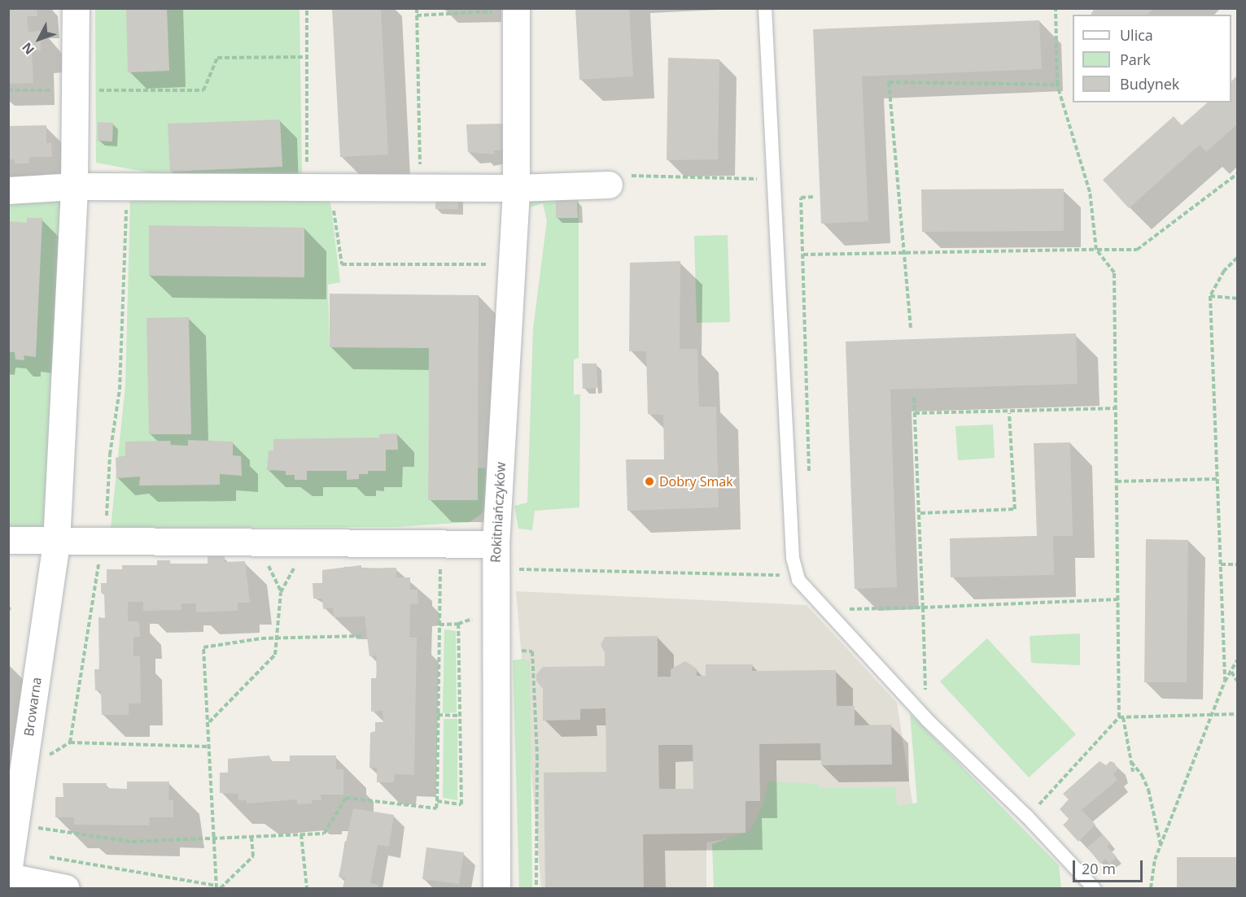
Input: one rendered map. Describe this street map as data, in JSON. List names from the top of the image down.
{
  "streets": {
    "street": ["Rokitniańczyków", "Browarna"]
  },
  "places": ["Dobry Smak"],
  "legend": ["Ulica", "Park", "Budynek"],
  "scale_bar": "20 m",
  "north": "bottom left"
}
